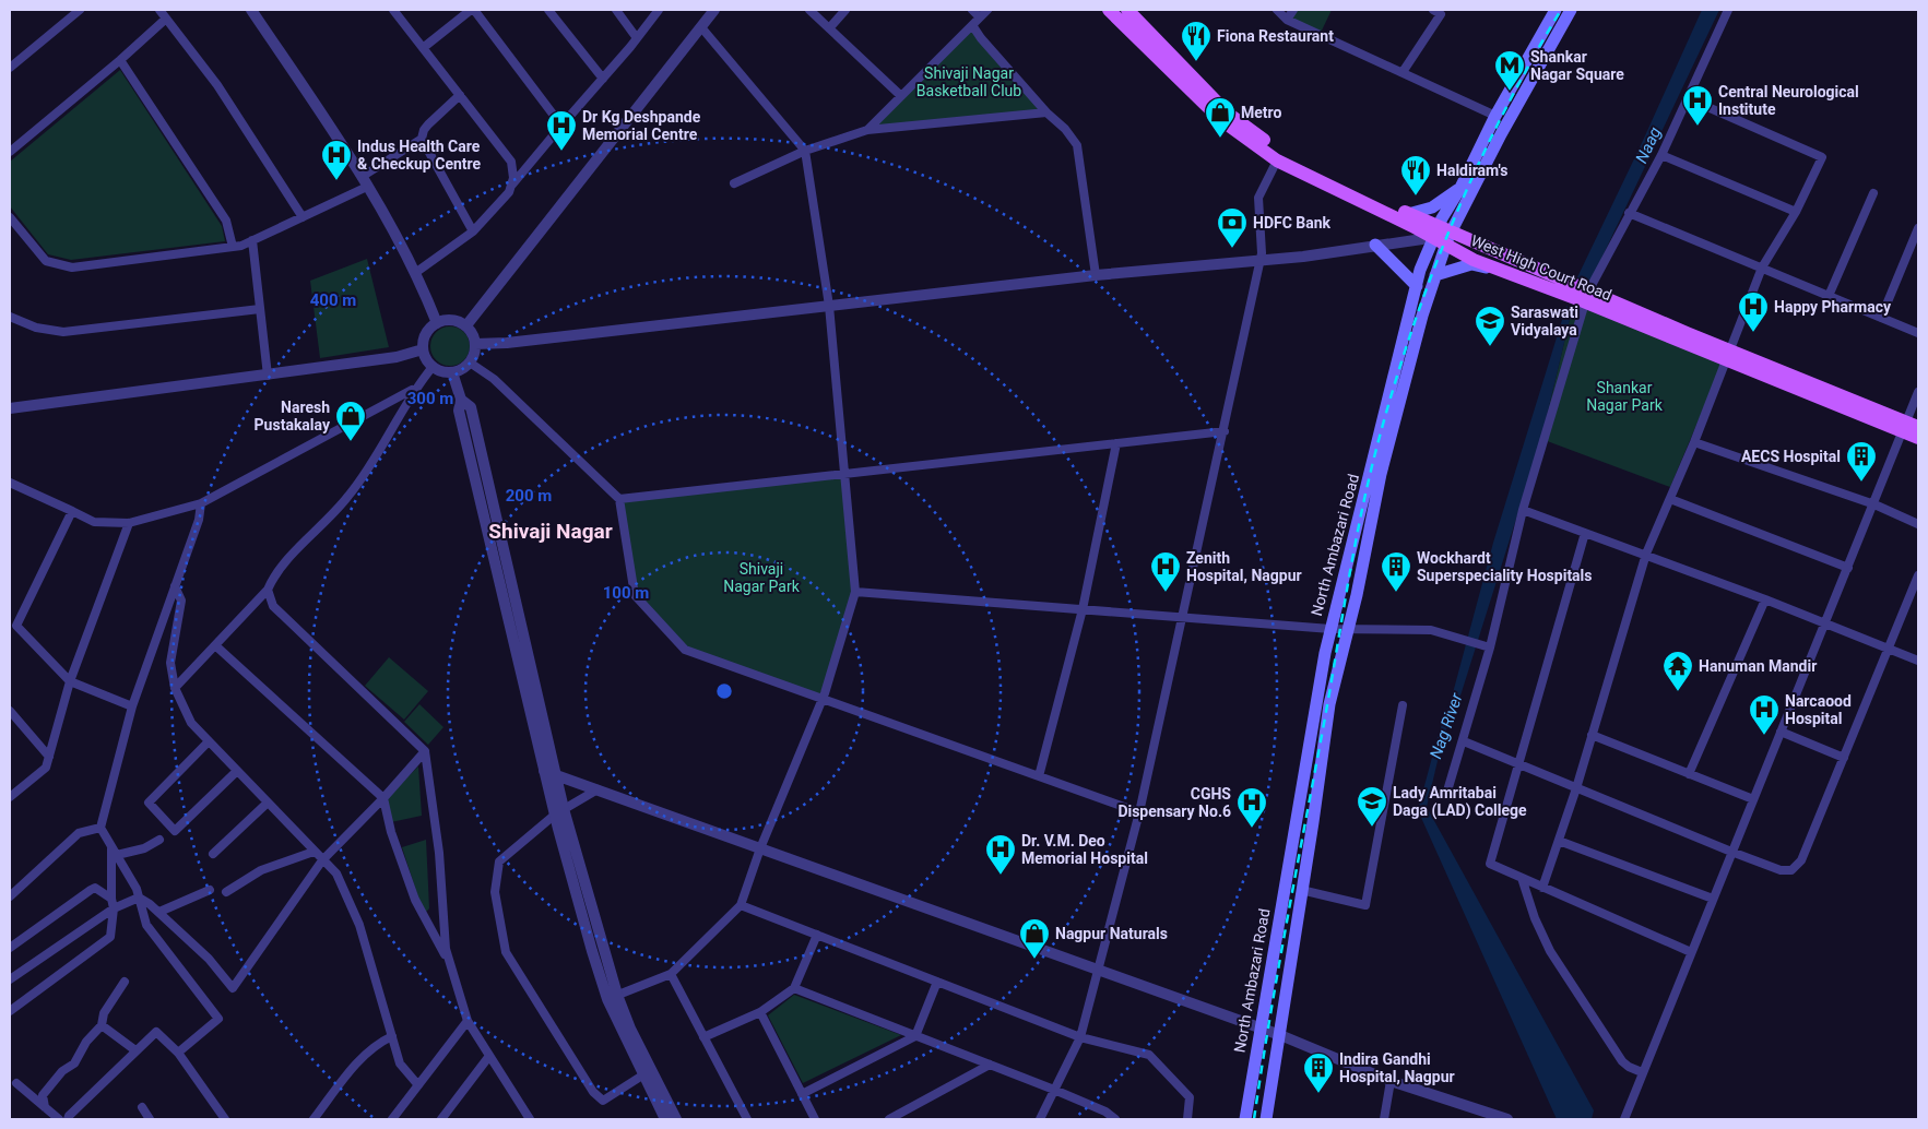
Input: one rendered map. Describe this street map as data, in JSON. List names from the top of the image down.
{
  "streets": {
    "main road": ["West High Court Road", "North Ambazari Road"]
  },
  "crossings": [
    ["West High Court Road", "North Ambazari Road"]
  ],
  "districts": ["Shivaji Nagar"],
  "water": ["Naag", "Nag River"],
  "parks": ["Shivaji Nagar Basketball Club", "Shankar Nagar Park", "Shivaji Nagar Park"],
  "places": {
    "restaurant": ["Fiona Restaurant", "Haldiram's"],
    "metro station": ["Shankar Nagar Square"],
    "hospital": [
      "Central Neurological Institute",
      "Dr Kg Deshpande Memorial Centre",
      "Indus Health Care & Checkup Centre",
      "Happy Pharmacy",
      "Zenith Hospital, Nagpur",
      "Narcaood Hospital",
      "CGHS Dispensary No.6",
      "Dr. V.M. Deo Memorial Hospital"
    ],
    "shop": ["Metro", "Naresh Pustakalay", "Nagpur Naturals"],
    "bank": ["HDFC Bank"],
    "school or university": ["Saraswati Vidyalaya", "Lady Amritabai Daga (LAD) College"],
    "building": ["AECS Hospital", "Wockhardt Superspeciality Hospitals", "Indira Gandhi Hospital, Nagpur"],
    "temple": ["Hanuman Mandir"]
  },
  "rings": [
    "400 m",
    "300 m",
    "200 m",
    "100 m"
  ]
}
